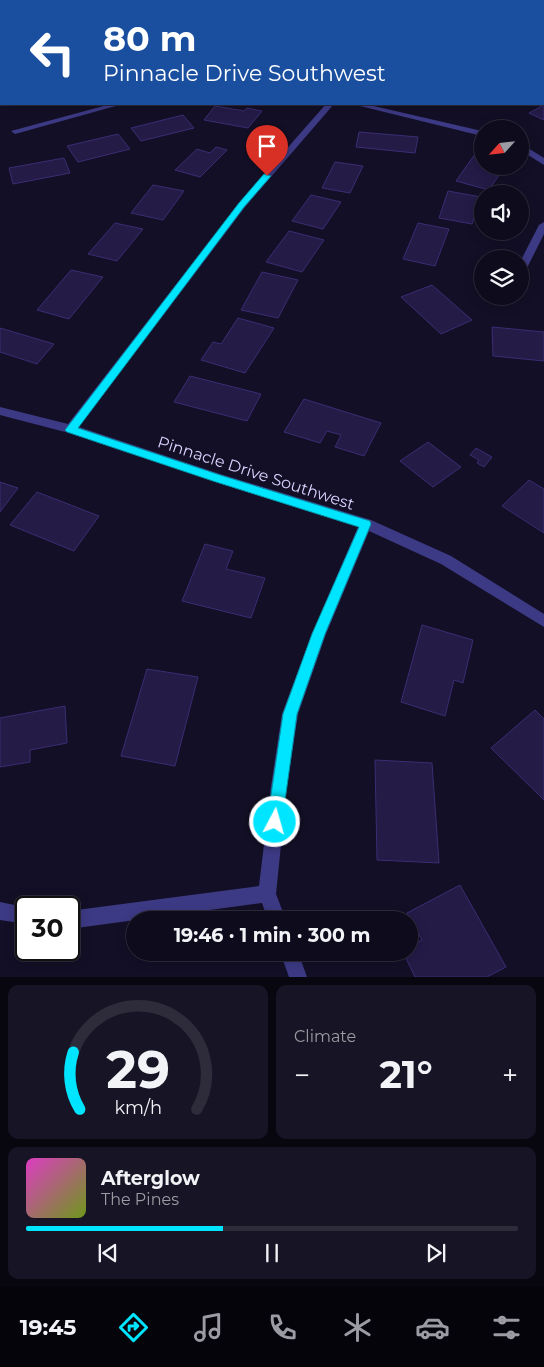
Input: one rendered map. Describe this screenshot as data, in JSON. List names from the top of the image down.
{
  "streets": {
    "street": ["Pinnacle Drive Southwest"]
  },
  "north": "bottom left",
  "page": {
    "turn": ["80 m", "Pinnacle Drive Southwest"],
    "limit": "30",
    "trip": "19:46 · 1 min · 300 m",
    "tile": "Climate",
    "heat": ["−", "21°", "+"],
    "song": ["Afterglow", "The Pines"],
    "tabs": "19:45",
    "gauge": ["29", "km/h"]
  }
}
